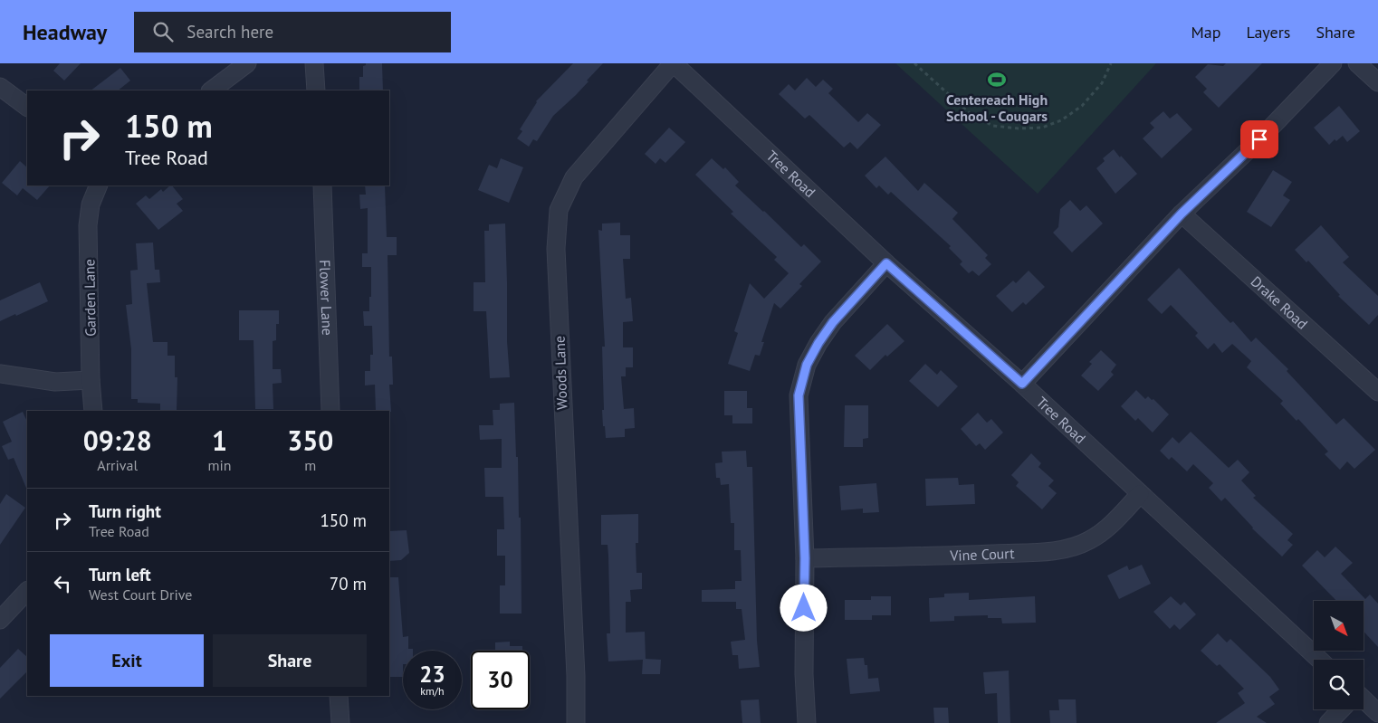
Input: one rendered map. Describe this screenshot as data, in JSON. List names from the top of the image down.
{
  "streets": {
    "street": [
      "Tree Road",
      "Garden Lane",
      "Flower Lane",
      "Drake Road",
      "Woods Lane",
      "Vine Court"
    ]
  },
  "crossings": [
    ["Tree Road", "Woods Lane"],
    ["Tree Road", "Vine Court"]
  ],
  "places": {
    "sports": ["Centereach High School - Cougars"]
  },
  "north": "bottom right",
  "page": {
    "header": "Headway",
    "search": "Search here",
    "nav": ["Map", "Layers", "Share"],
    "turn": ["150 m", "Tree Road"],
    "eta": [
      "09:28",
      "Arrival",
      "1",
      "min",
      "350",
      "m"
    ],
    "list": [
      {
        "name": "Turn right",
        "note": "Tree Road",
        "value": "150 m"
      },
      {
        "name": "Turn left",
        "note": "West Court Drive",
        "value": "70 m"
      }
    ],
    "buttons": ["Exit", "Share"],
    "speed": "23 km/h",
    "limit": "30"
  }
}
